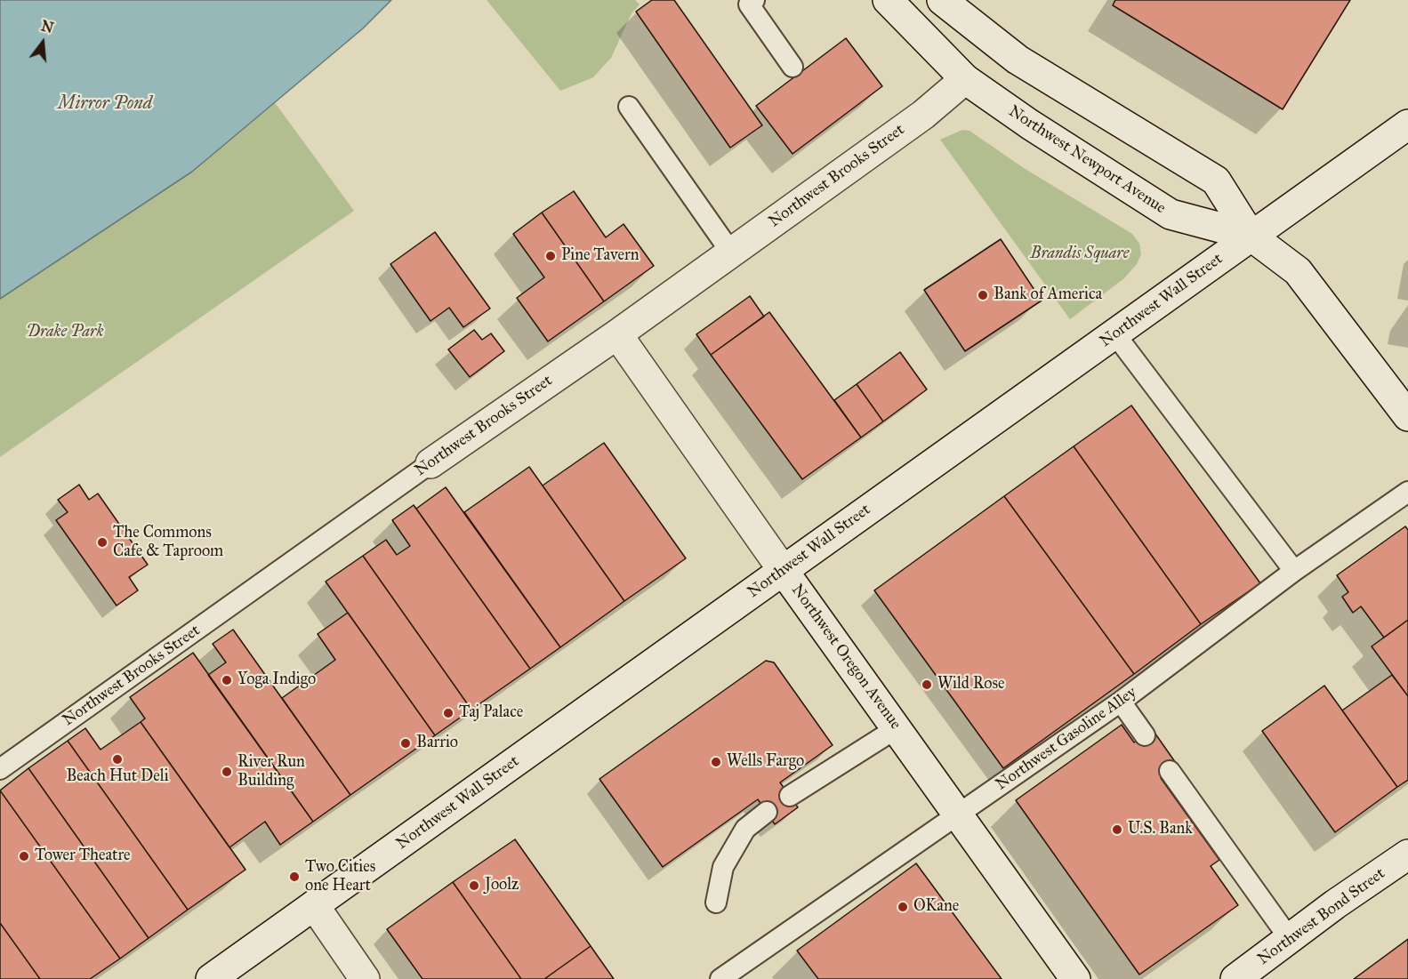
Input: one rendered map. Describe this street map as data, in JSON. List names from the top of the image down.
{
  "streets": {
    "main road": [
      "Northwest Newport Avenue",
      "Northwest Brooks Street",
      "Northwest Wall Street",
      "Northwest Oregon Avenue",
      "Northwest Bond Street"
    ],
    "lane": ["Northwest Gasoline Alley"]
  },
  "crossings": [
    ["Northwest Newport Avenue", "Northwest Brooks Street"],
    ["Northwest Newport Avenue", "Northwest Wall Street"],
    ["Northwest Brooks Street", "Northwest Oregon Avenue"],
    ["Northwest Wall Street", "Northwest Oregon Avenue"],
    ["Northwest Oregon Avenue", "Northwest Gasoline Alley"]
  ],
  "water": ["Mirror Pond"],
  "parks": ["Brandis Square", "Drake Park"],
  "places": [
    "Pine Tavern",
    "Bank of America",
    "The Commons Cafe & Taproom",
    "Yoga Indigo",
    "Wild Rose",
    "Taj Palace",
    "Barrio",
    "Beach Hut Deli",
    "Wells Fargo",
    "River Run Building",
    "U.S. Bank",
    "Tower Theatre",
    "Two Cities one Heart",
    "Joolz",
    "OKane"
  ],
  "north": "top"
}
